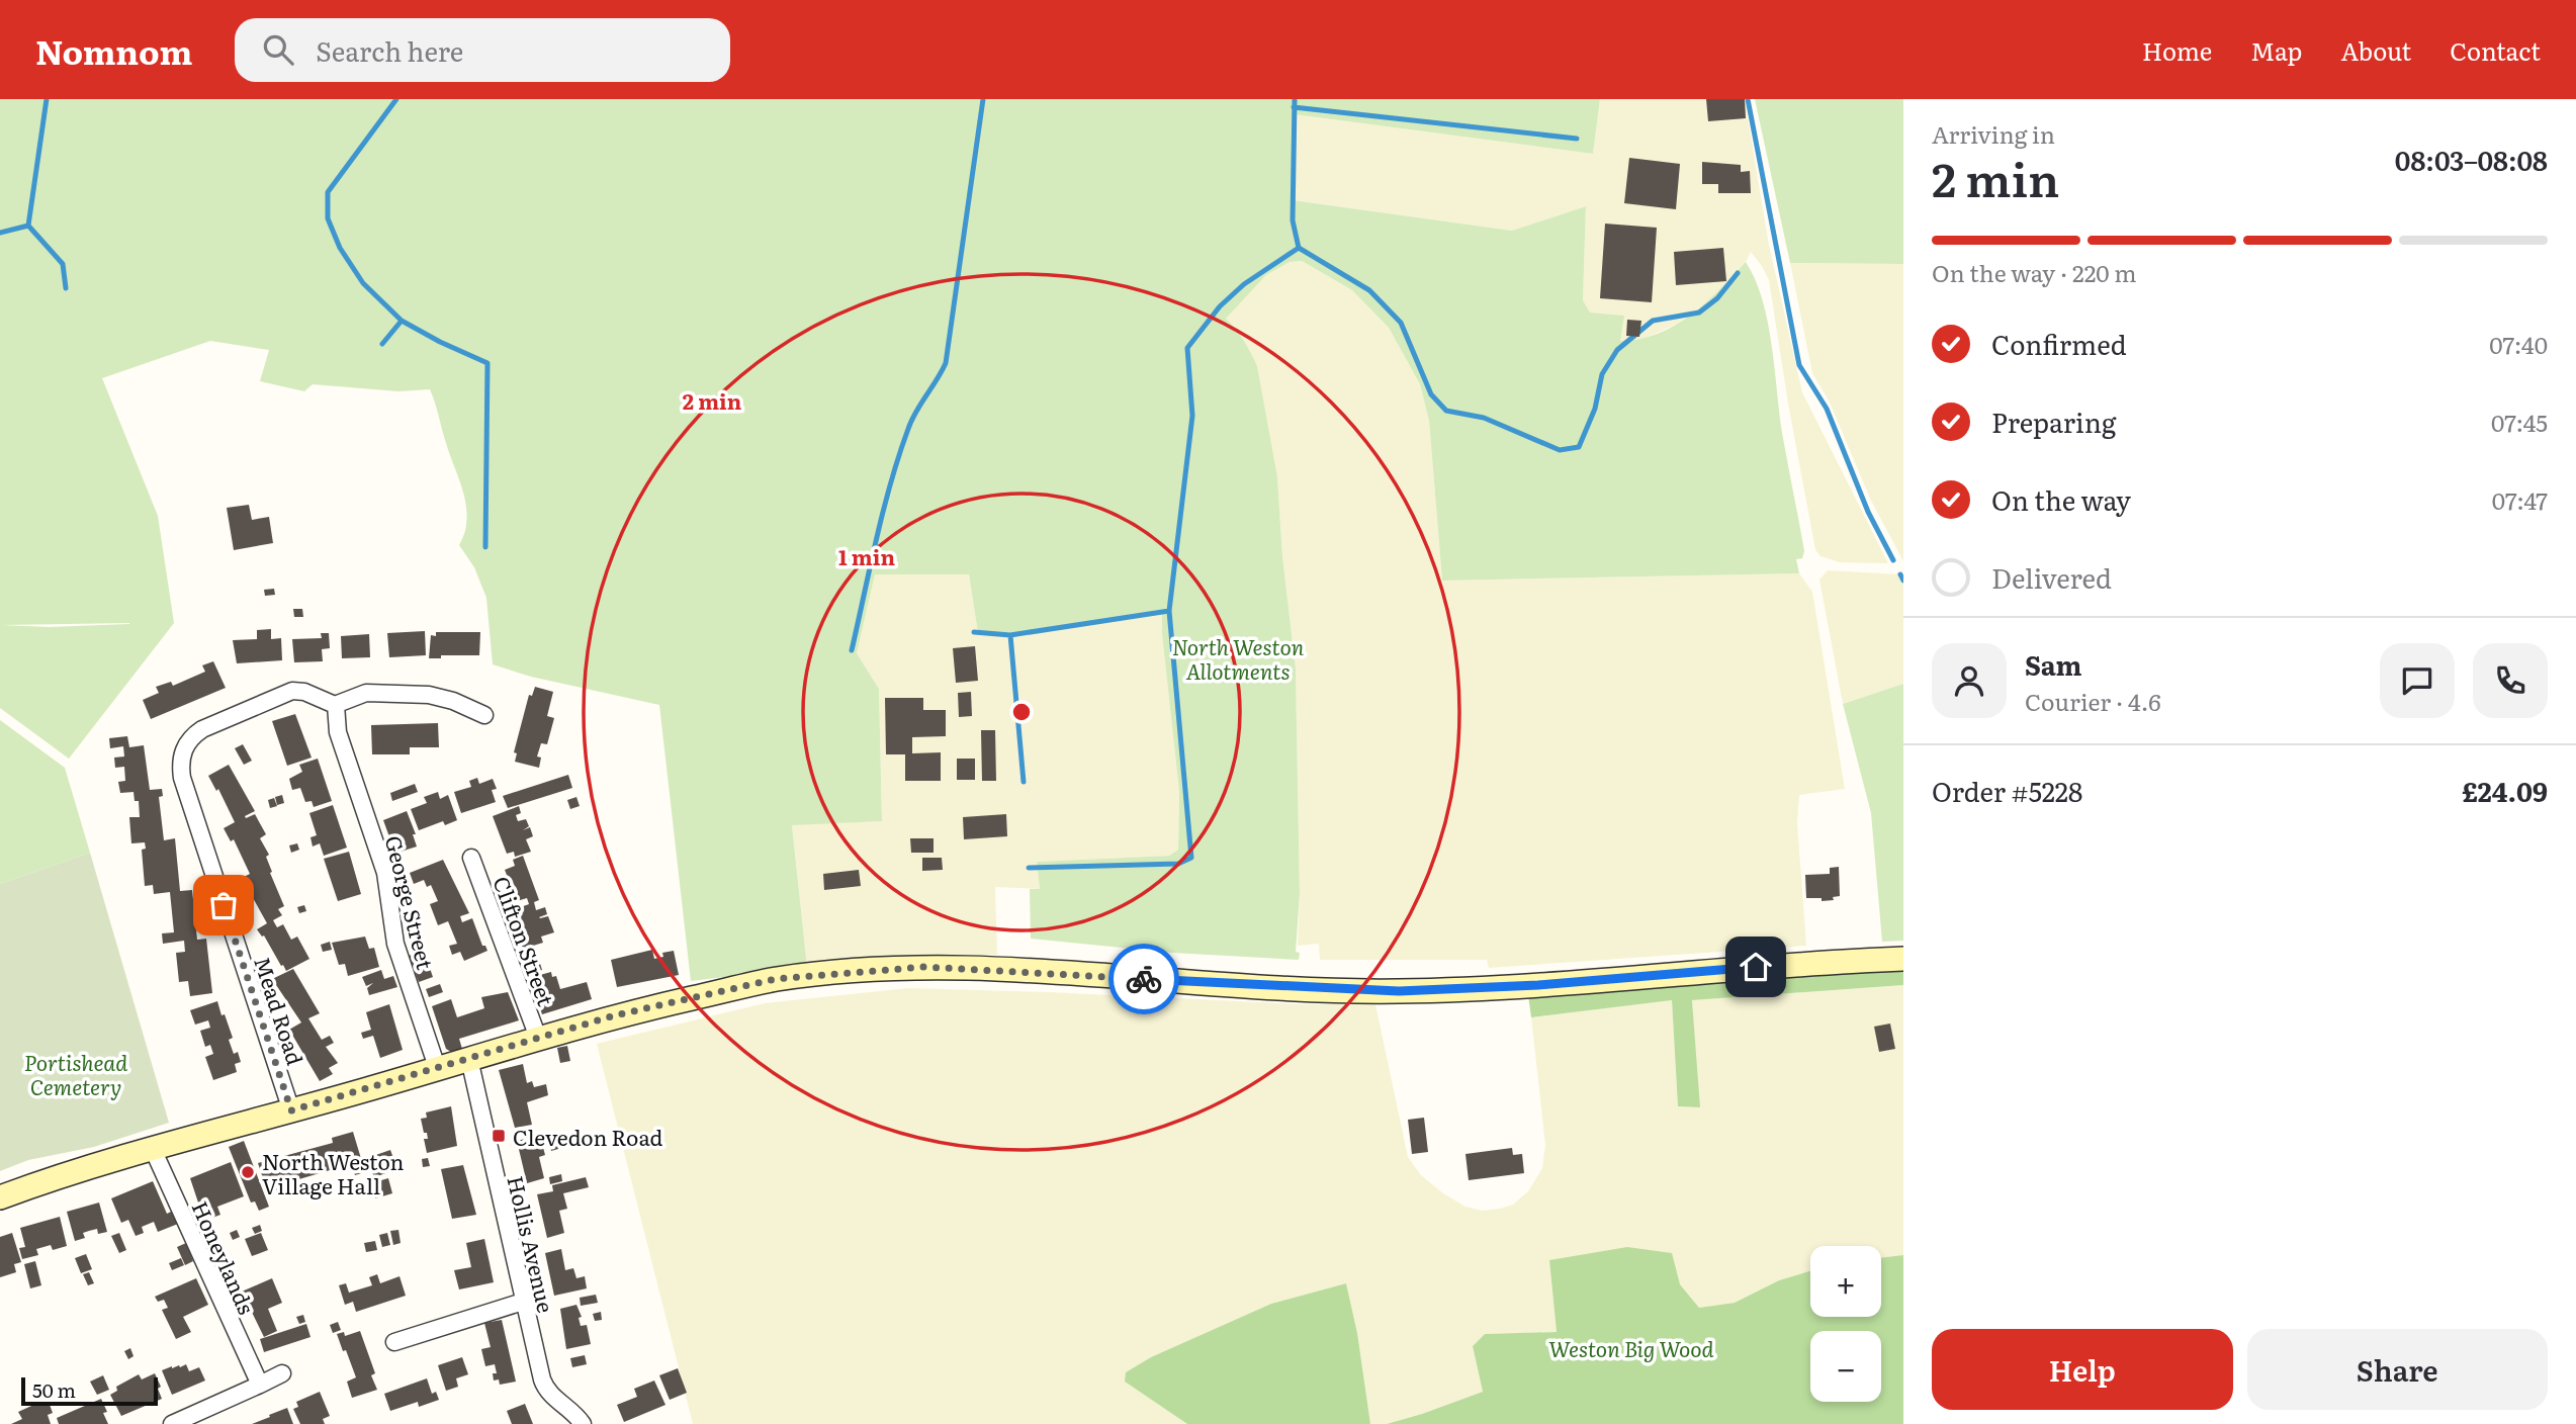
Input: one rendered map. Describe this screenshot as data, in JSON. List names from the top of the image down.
{
  "streets": {
    "street": [
      "George Street",
      "Clifton Street",
      "Mead Road",
      "Hollis Avenue",
      "Honeylands"
    ]
  },
  "crossings": [
    ["George Street", "Mead Road"]
  ],
  "parks": ["North Weston Allotments", "Portishead Cemetery", "Weston Big Wood"],
  "places": {
    "transit": ["Clevedon Road"],
    "other": ["North Weston Village Hall"]
  },
  "scale_bar": "50 m",
  "page": {
    "header": "Nomnom",
    "search": "Search here",
    "nav": [
      "Home",
      "Map",
      "About",
      "Contact"
    ],
    "heading": ["2 min", "Arriving in", "08:03–08:08"],
    "panel": [
      "Sam",
      "Courier · 4.6",
      "Order #5228",
      "£24.09"
    ],
    "bar": "On the way · 220 m",
    "list": [
      ["Confirmed", "07:40"],
      ["Preparing", "07:45"],
      ["On the way", "07:47"],
      "Delivered"
    ],
    "map_buttons": ["+", "−"],
    "buttons": ["Help", "Share"],
    "scale": "50 m"
  },
  "rings": ["2 min", "1 min"]
}
